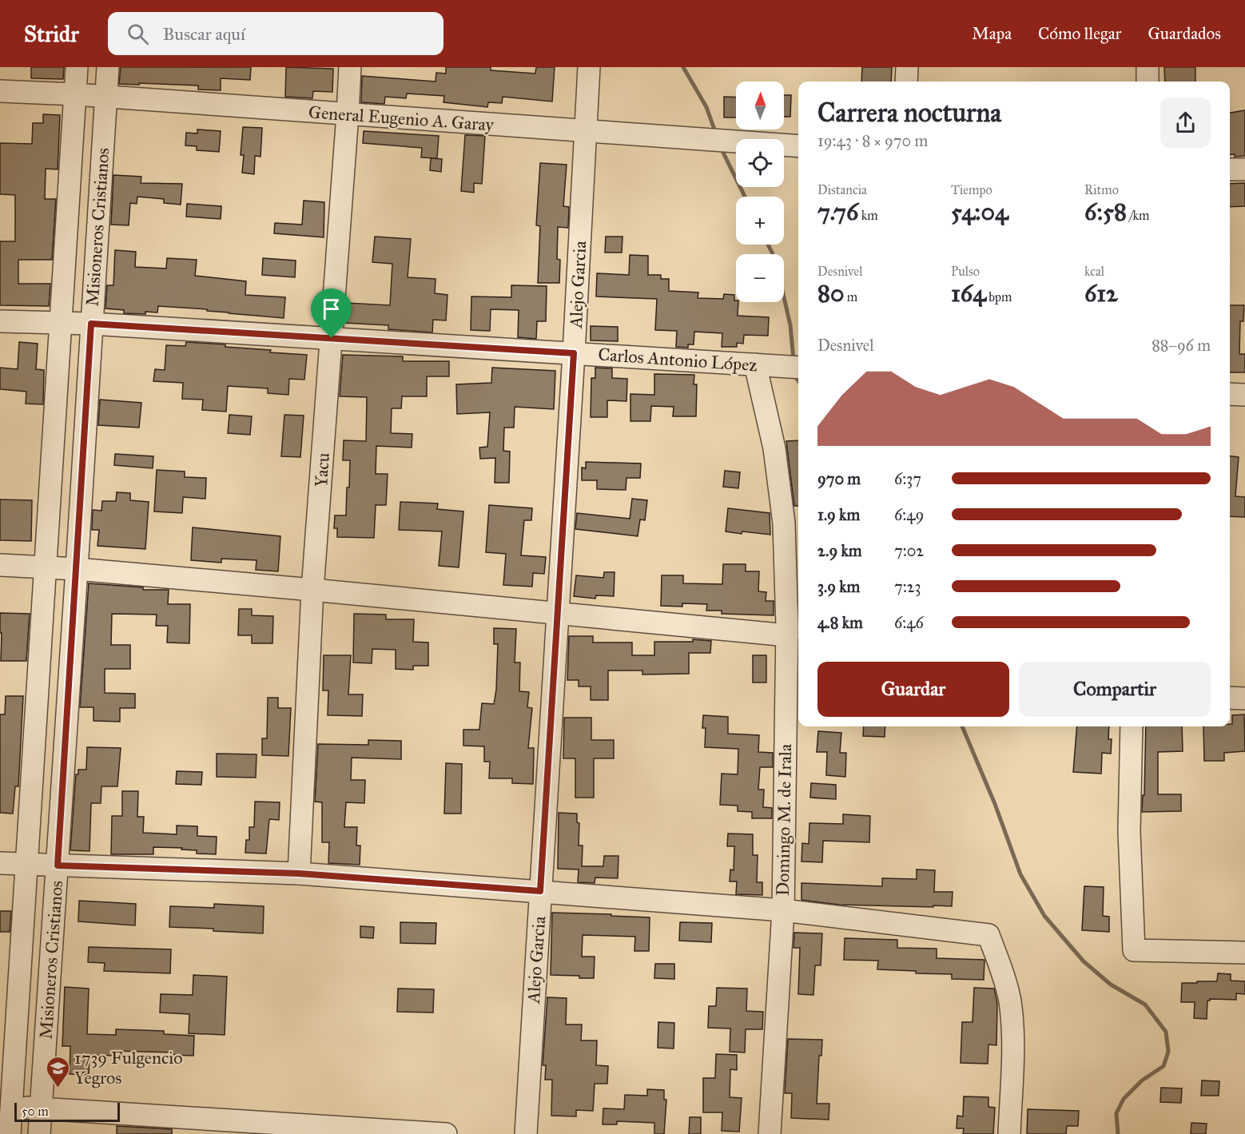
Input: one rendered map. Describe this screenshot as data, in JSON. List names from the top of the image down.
{
  "streets": {
    "street": [
      "General Eugenio A. Garay",
      "Misioneros Cristianos",
      "Alejo Garcia",
      "Carlos Antonio López",
      "Yacu",
      "Domingo M. de Irala"
    ]
  },
  "crossings": [
    ["General Eugenio A. Garay", "Misioneros Cristianos"],
    ["General Eugenio A. Garay", "Alejo Garcia"],
    ["General Eugenio A. Garay", "Yacu"],
    ["Misioneros Cristianos", "Carlos Antonio López"],
    ["Alejo Garcia", "Carlos Antonio López"],
    ["Carlos Antonio López", "Yacu"],
    ["Carlos Antonio López", "Domingo M. de Irala"]
  ],
  "places": {
    "school or university": ["1739 Fulgencio Yegros"]
  },
  "scale_bar": "50 m",
  "north": "top",
  "page": {
    "header": "Stridr",
    "search": "Buscar aquí",
    "nav": ["Mapa", "Cómo llegar", "Guardados"],
    "map_buttons": ["+", "−"],
    "heading": ["Carrera nocturna", "19:43 · 8 × 970 m"],
    "stats": [
      ["Distancia", "7.76 km"],
      ["Tiempo", "54:04"],
      ["Ritmo", "6:58 /km"],
      ["Desnivel", "80 m"],
      ["Pulso", "164 bpm"],
      ["kcal", "612"]
    ],
    "chart": ["Desnivel", "88–96 m"],
    "list": [
      {
        "name": "970 m",
        "note": "6:37"
      },
      {
        "name": "1.9 km",
        "note": "6:49"
      },
      {
        "name": "2.9 km",
        "note": "7:02"
      },
      {
        "name": "3.9 km",
        "note": "7:23"
      },
      {
        "name": "4.8 km",
        "note": "6:46"
      }
    ],
    "buttons": ["Guardar", "Compartir"],
    "scale": "50 m"
  }
}
